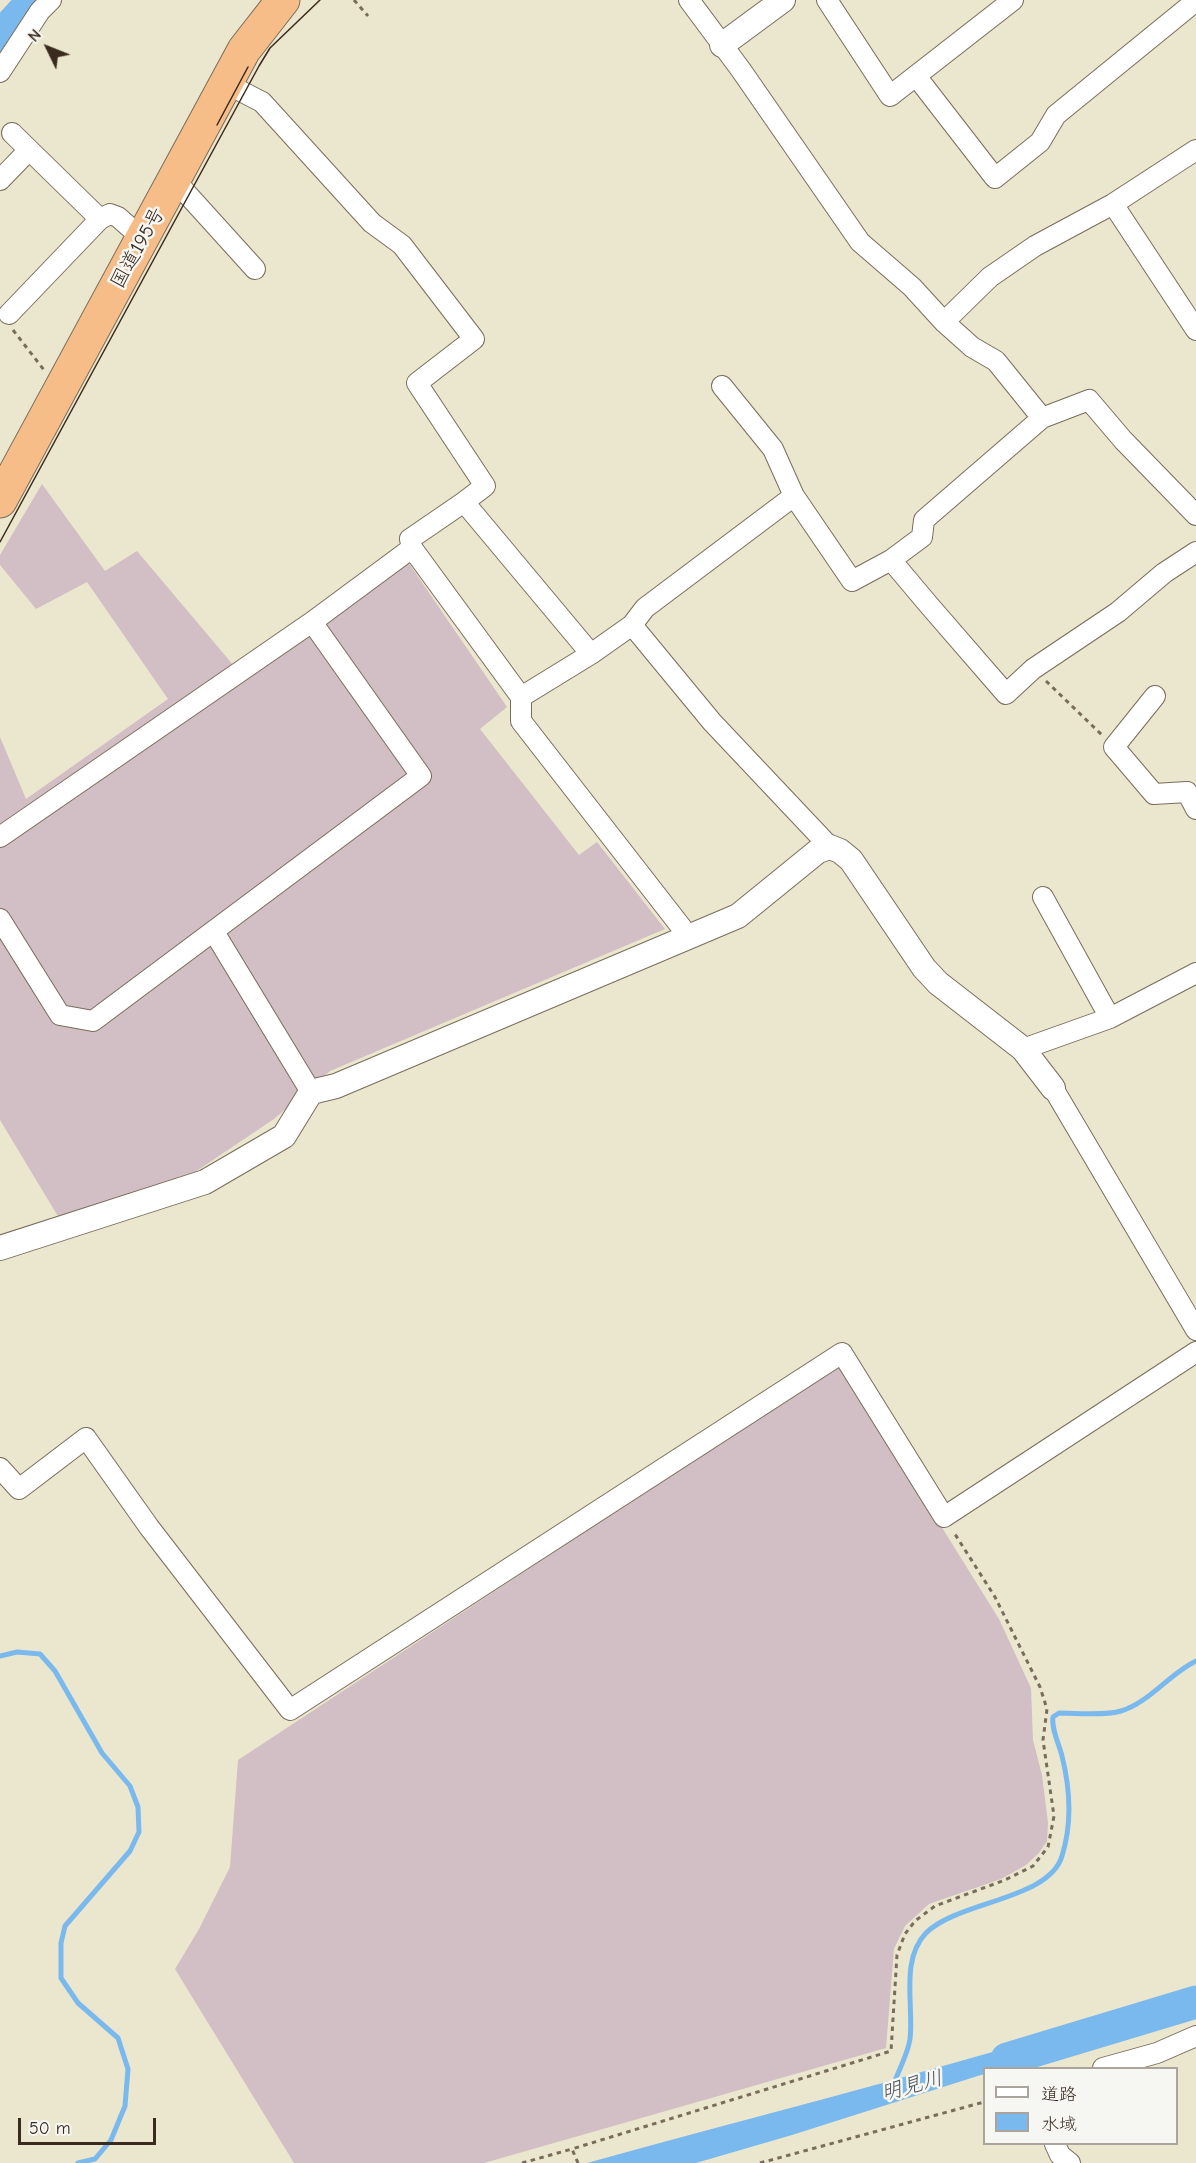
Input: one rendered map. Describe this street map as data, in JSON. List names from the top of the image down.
{
  "streets": {
    "highway": ["国道195号"]
  },
  "water": ["明見川"],
  "legend": ["道路", "水域"],
  "scale_bar": "50 m",
  "north": "top left"
}
